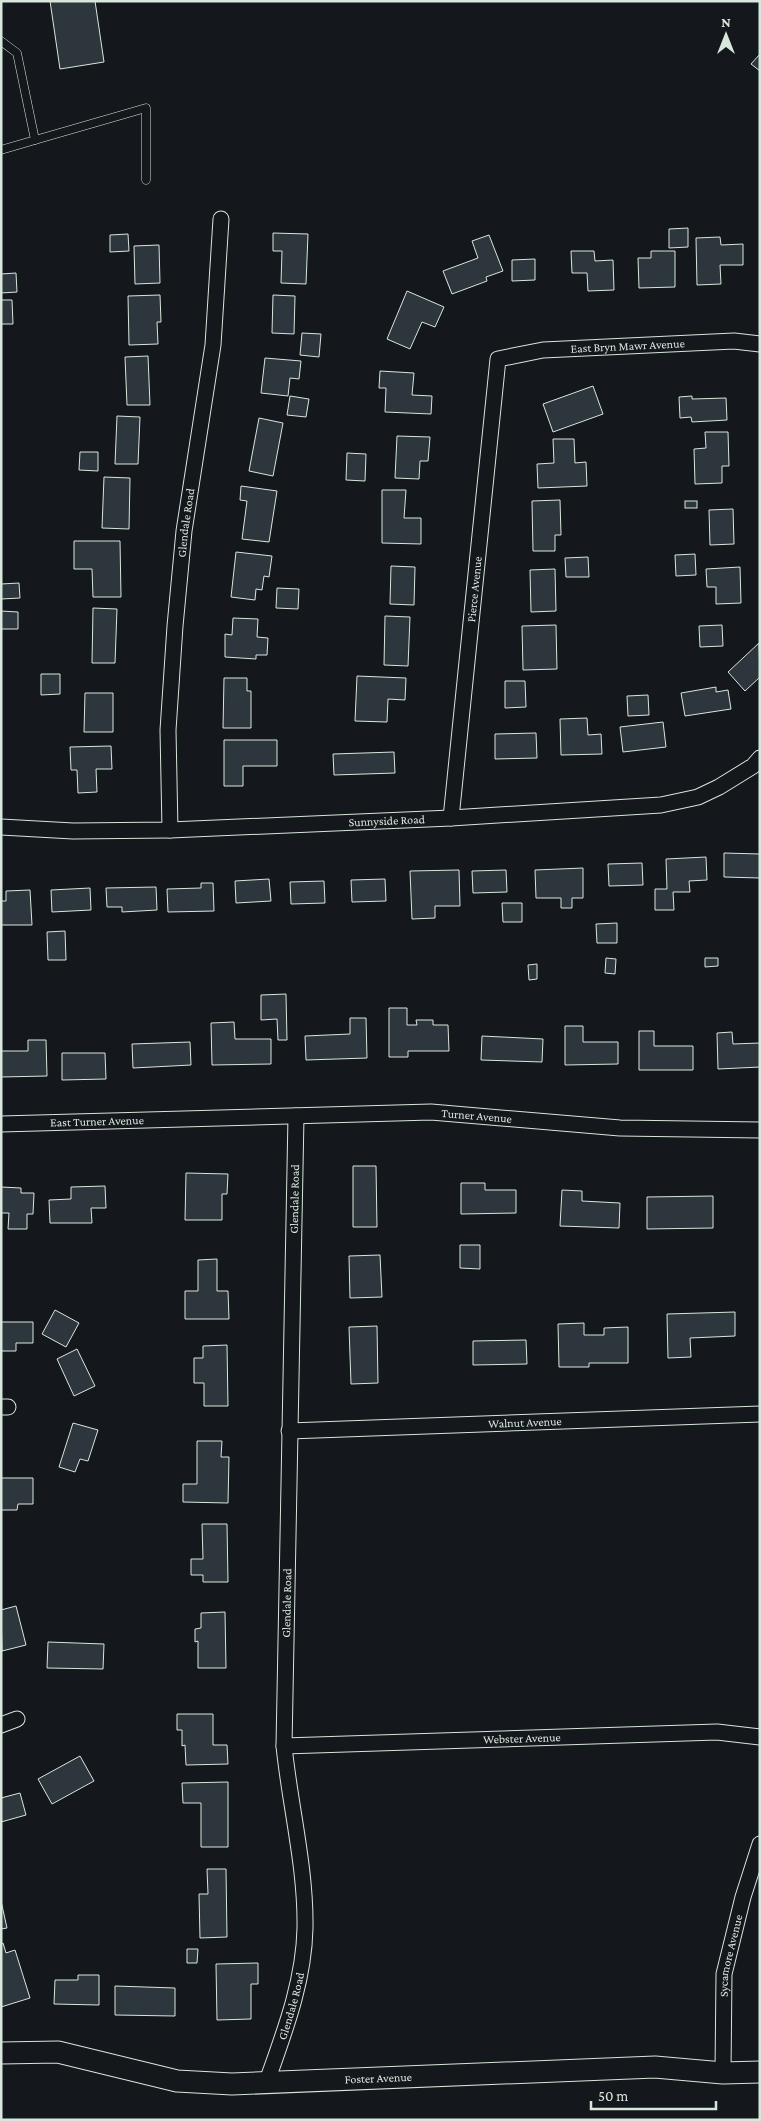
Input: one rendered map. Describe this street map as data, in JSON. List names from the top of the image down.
{
  "streets": {
    "street": [
      "East Bryn Mawr Avenue",
      "Glendale Road",
      "Pierce Avenue",
      "Sunnyside Road",
      "Turner Avenue",
      "East Turner Avenue",
      "Walnut Avenue",
      "Webster Avenue",
      "Sycamore Avenue",
      "Foster Avenue"
    ]
  },
  "crossings": [
    ["East Bryn Mawr Avenue", "Pierce Avenue"],
    ["Glendale Road", "Sunnyside Road"],
    ["Glendale Road", "Turner Avenue"],
    ["Glendale Road", "Walnut Avenue"],
    ["Glendale Road", "Webster Avenue"],
    ["Glendale Road", "Foster Avenue"],
    ["Pierce Avenue", "Sunnyside Road"],
    ["Turner Avenue", "East Turner Avenue"],
    ["Sycamore Avenue", "Foster Avenue"]
  ],
  "scale_bar": "50 m",
  "north": "top"
}
